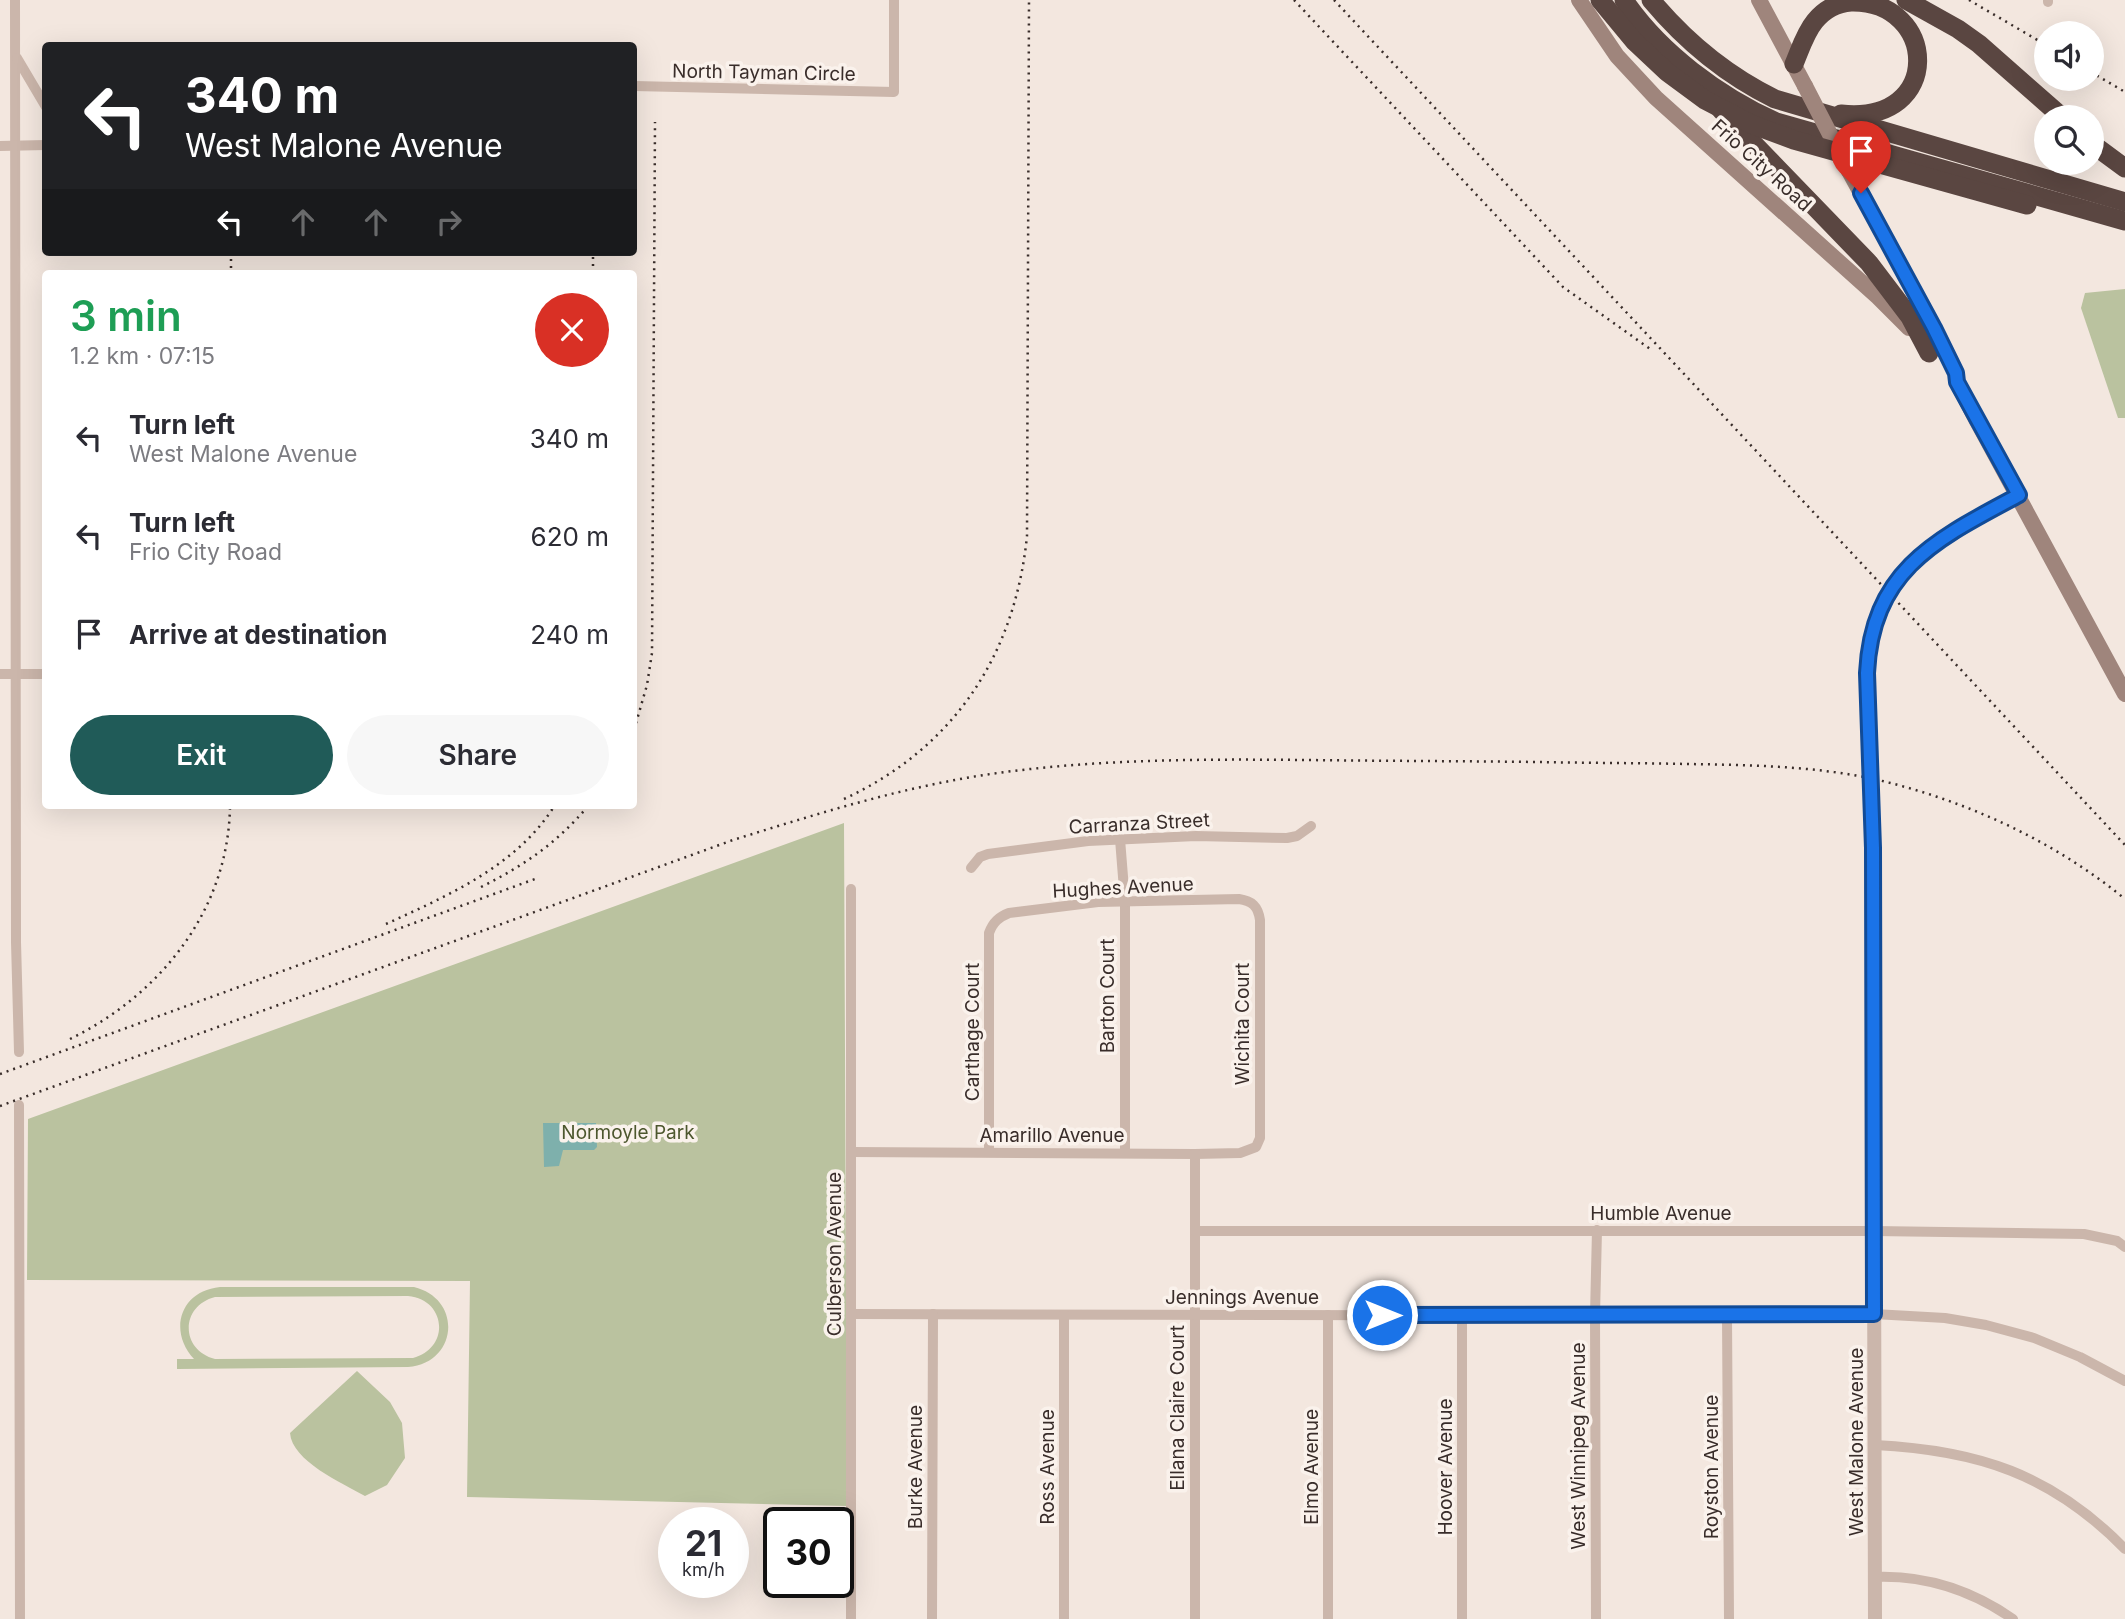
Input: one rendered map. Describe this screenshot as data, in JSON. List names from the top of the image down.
{
  "streets": {
    "main road": ["Frio City Road"],
    "street": [
      "North Tayman Circle",
      "Carranza Street",
      "Hughes Avenue",
      "Barton Court",
      "Wichita Court",
      "Carthage Court",
      "Amarillo Avenue",
      "Humble Avenue",
      "Culberson Avenue",
      "Jennings Avenue",
      "Ellana Claire Court",
      "West Malone Avenue",
      "West Winnipeg Avenue",
      "Burke Avenue",
      "Ross Avenue",
      "Elmo Avenue",
      "Hoover Avenue",
      "Royston Avenue"
    ]
  },
  "crossings": [
    ["Frio City Road", "West Malone Avenue"],
    ["Carranza Street", "Barton Court"],
    ["Hughes Avenue", "Barton Court"],
    ["Hughes Avenue", "Wichita Court"],
    ["Hughes Avenue", "Carthage Court"],
    ["Barton Court", "Amarillo Avenue"],
    ["Wichita Court", "Amarillo Avenue"],
    ["Carthage Court", "Amarillo Avenue"],
    ["Amarillo Avenue", "Culberson Avenue"],
    ["Amarillo Avenue", "Ellana Claire Court"],
    ["Humble Avenue", "Ellana Claire Court"],
    ["Humble Avenue", "West Malone Avenue"],
    ["Humble Avenue", "West Winnipeg Avenue"],
    ["Culberson Avenue", "Jennings Avenue"],
    ["Jennings Avenue", "Ellana Claire Court"],
    ["Jennings Avenue", "West Malone Avenue"],
    ["Jennings Avenue", "West Winnipeg Avenue"],
    ["Jennings Avenue", "Burke Avenue"],
    ["Jennings Avenue", "Ross Avenue"],
    ["Jennings Avenue", "Elmo Avenue"],
    ["Jennings Avenue", "Hoover Avenue"],
    ["Jennings Avenue", "Royston Avenue"]
  ],
  "parks": ["Normoyle Park"],
  "page": {
    "turn": ["340 m", "West Malone Avenue"],
    "heading": ["3 min", "1.2 km · 07:15"],
    "list": [
      {
        "name": "Turn left",
        "note": "West Malone Avenue",
        "value": "340 m"
      },
      {
        "name": "Turn left",
        "note": "Frio City Road",
        "value": "620 m"
      },
      {
        "name": "Arrive at destination",
        "value": "240 m"
      }
    ],
    "buttons": ["Exit", "Share"],
    "speed": "21 km/h",
    "limit": "30"
  }
}
